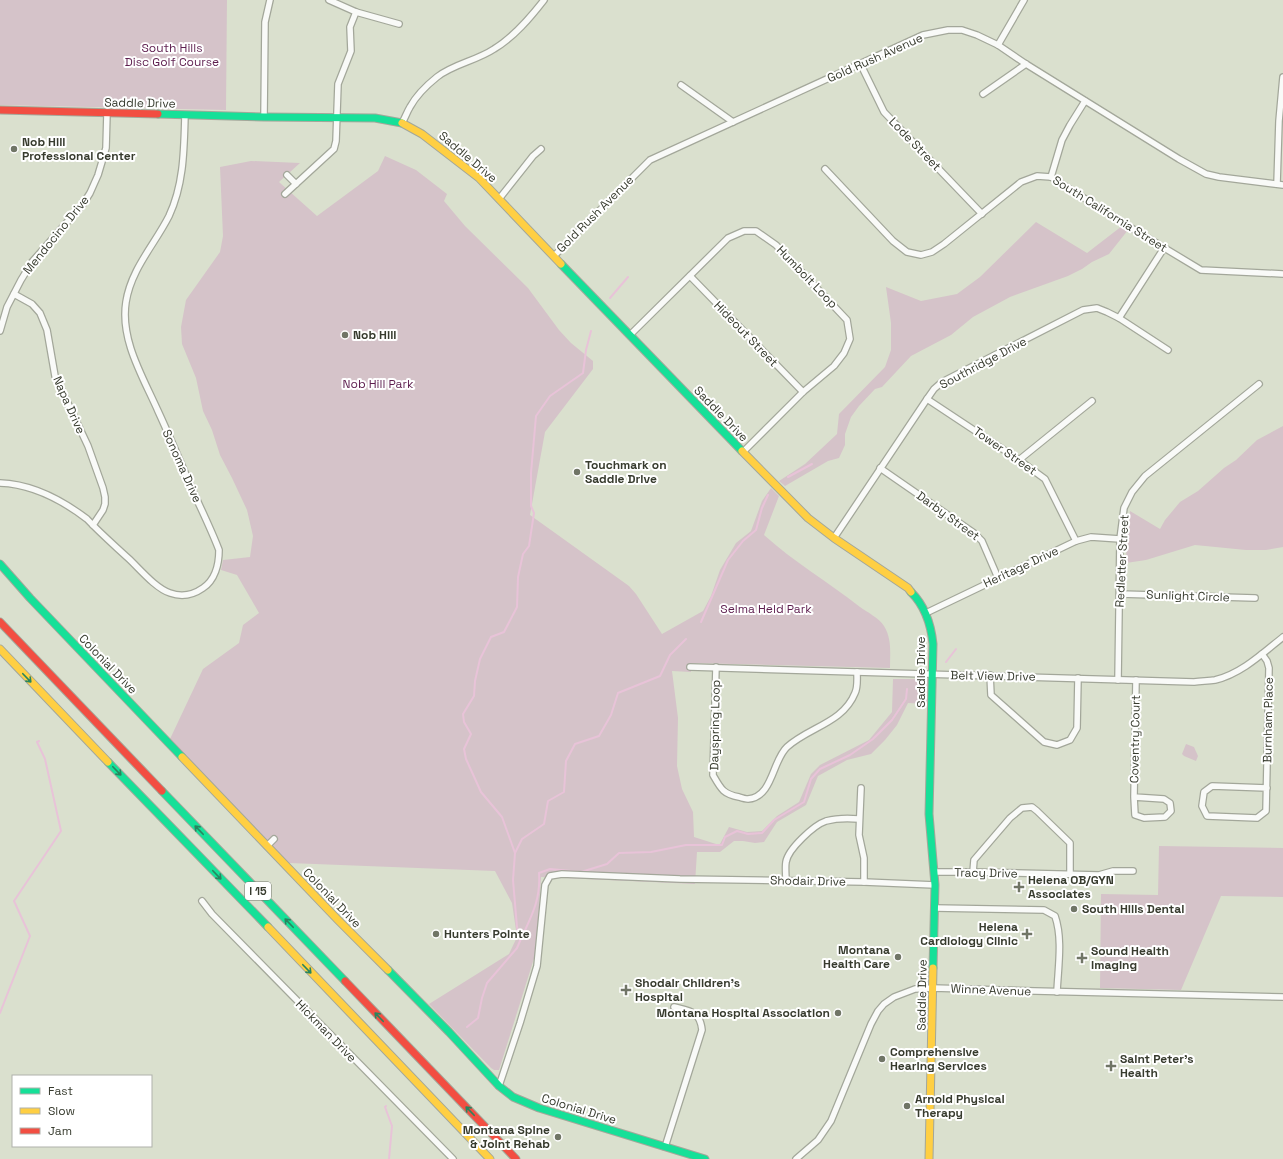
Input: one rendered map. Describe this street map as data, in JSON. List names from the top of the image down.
{
  "streets": {
    "main road": ["Saddle Drive", "Colonial Drive", "I 15"],
    "street": [
      "Gold Rush Avenue",
      "Lode Street",
      "South California Street",
      "Mendocino Drive",
      "Humbolt Loop",
      "Hideout Street",
      "Southridge Drive",
      "Napa Drive",
      "Tower Street",
      "Sonoma Drive",
      "Darby Street",
      "Redletter Street",
      "Heritage Drive",
      "Sunlight Circle",
      "Belt View Drive",
      "Burnham Place",
      "Dayspring Loop",
      "Coventry Court",
      "Tracy Drive",
      "Shodair Drive",
      "Winne Avenue",
      "Hickman Drive"
    ]
  },
  "crossings": [
    ["Gold Rush Avenue", "Saddle Drive"],
    ["Gold Rush Avenue", "Lode Street"],
    ["Saddle Drive", "Mendocino Drive"],
    ["Saddle Drive", "Humbolt Loop"],
    ["Saddle Drive", "Southridge Drive"],
    ["Saddle Drive", "Sonoma Drive"],
    ["Saddle Drive", "Heritage Drive"],
    ["Saddle Drive", "Belt View Drive"],
    ["Saddle Drive", "Tracy Drive"],
    ["Saddle Drive", "Shodair Drive"],
    ["Saddle Drive", "Winne Avenue"],
    ["Lode Street", "South California Street"],
    ["Mendocino Drive", "Napa Drive"],
    ["Humbolt Loop", "Hideout Street"],
    ["Southridge Drive", "Tower Street"],
    ["Southridge Drive", "Darby Street"],
    ["Napa Drive", "Sonoma Drive"],
    ["Tower Street", "Heritage Drive"],
    ["Darby Street", "Heritage Drive"],
    ["Redletter Street", "Heritage Drive"],
    ["Redletter Street", "Sunlight Circle"],
    ["Redletter Street", "Belt View Drive"],
    ["Colonial Drive", "Shodair Drive"],
    ["Belt View Drive", "Burnham Place"],
    ["Belt View Drive", "Dayspring Loop"],
    ["Belt View Drive", "Coventry Court"]
  ],
  "parks": ["South Hills Disc Golf Course", "Nob Hill Park", "Selma Held Park"],
  "places": {
    "other": [
      "Nob Hill Professional Center",
      "Nob Hill",
      "Touchmark on Saddle Drive",
      "South Hills Dental",
      "Hunters Pointe",
      "Montana Health Care",
      "Montana Hospital Association",
      "Comprehensive Hearing Services",
      "Arnold Physical Therapy",
      "Montana Spine & Joint Rehab"
    ],
    "health": [
      "Helena OB/GYN Associates",
      "Helena Cardiology Clinic",
      "Sound Health Imaging",
      "Shodair Children's Hospital",
      "Saint Peter's Health"
    ]
  },
  "legend": ["Fast", "Slow", "Jam"]
}
